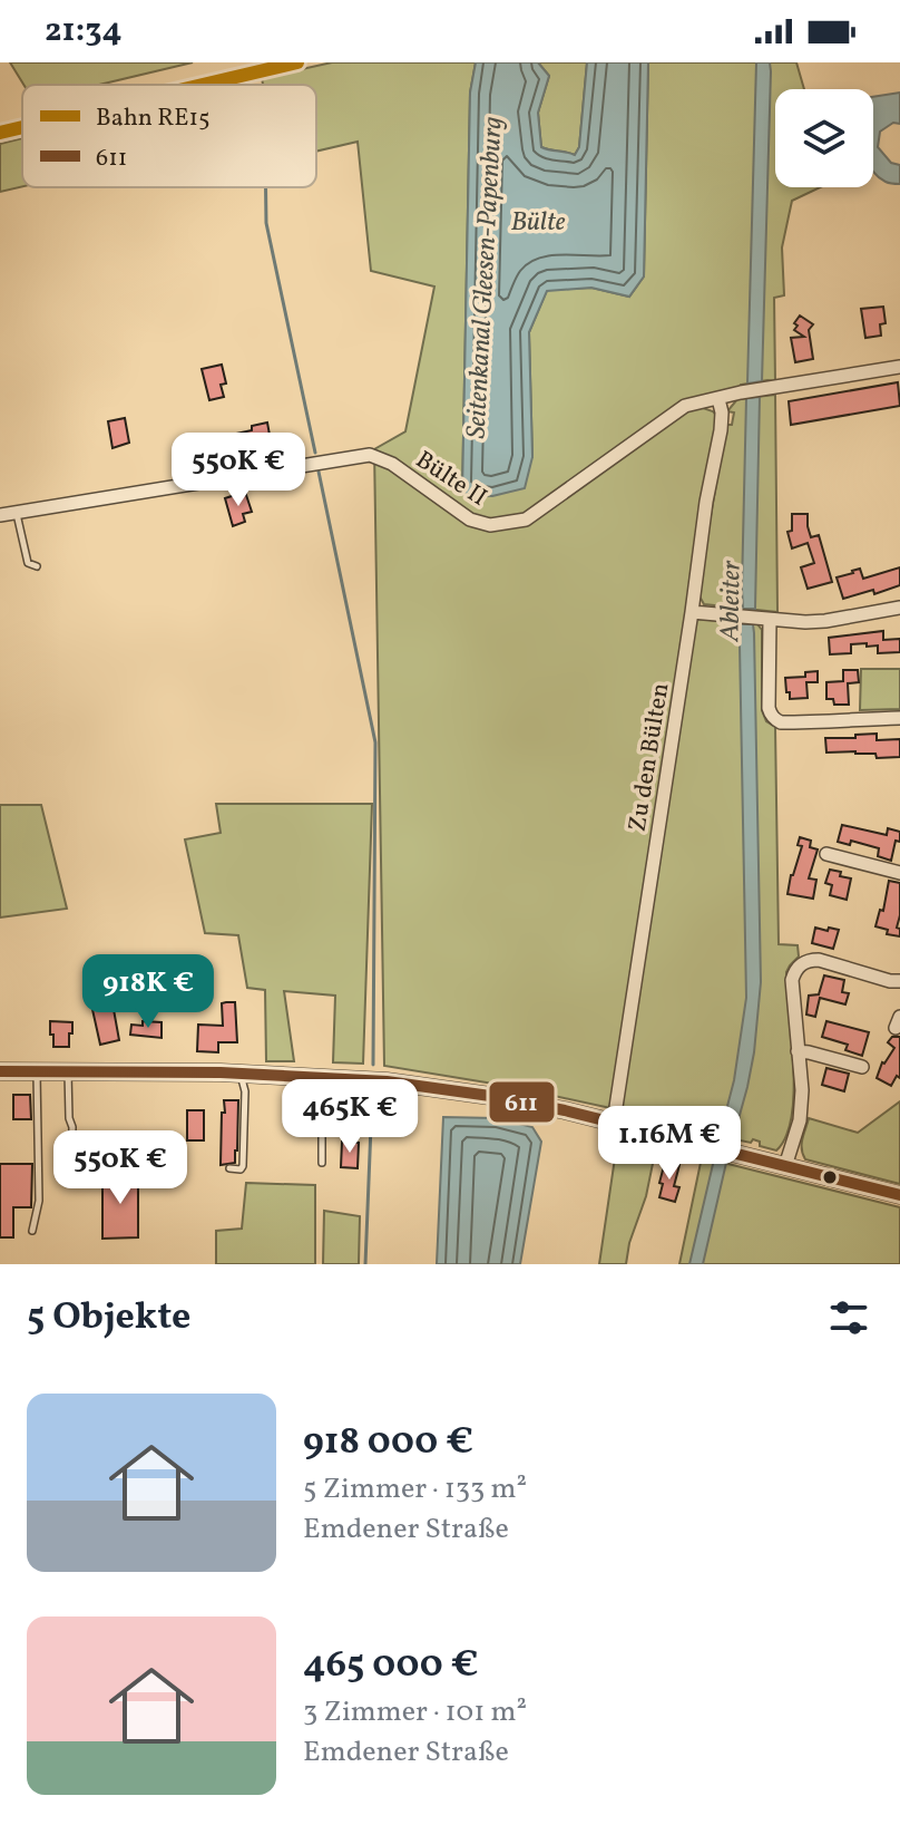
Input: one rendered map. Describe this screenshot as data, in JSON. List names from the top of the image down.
{
  "streets": {
    "street": ["Bülte II", "Zu den Bülten"]
  },
  "crossings": [
    ["Bülte II", "Zu den Bülten"]
  ],
  "water": ["Bülte", "Seitenkanal Gleesen-Papenburg", "Ableiter"],
  "lines": ["rail line RE15", "transit line 611"],
  "legend": ["Bahn RE15", "611"],
  "page": {
    "status": "21:34",
    "price": [
      "550K €",
      "918K €",
      "465K €",
      "1.16M €",
      "550K €"
    ],
    "heading": "5 Objekte",
    "list": [
      {
        "name": "918 000 €",
        "note": "5 Zimmer · 133 m² · Emdener Straße"
      },
      {
        "name": "465 000 €",
        "note": "3 Zimmer · 101 m² · Emdener Straße"
      }
    ]
  }
}
